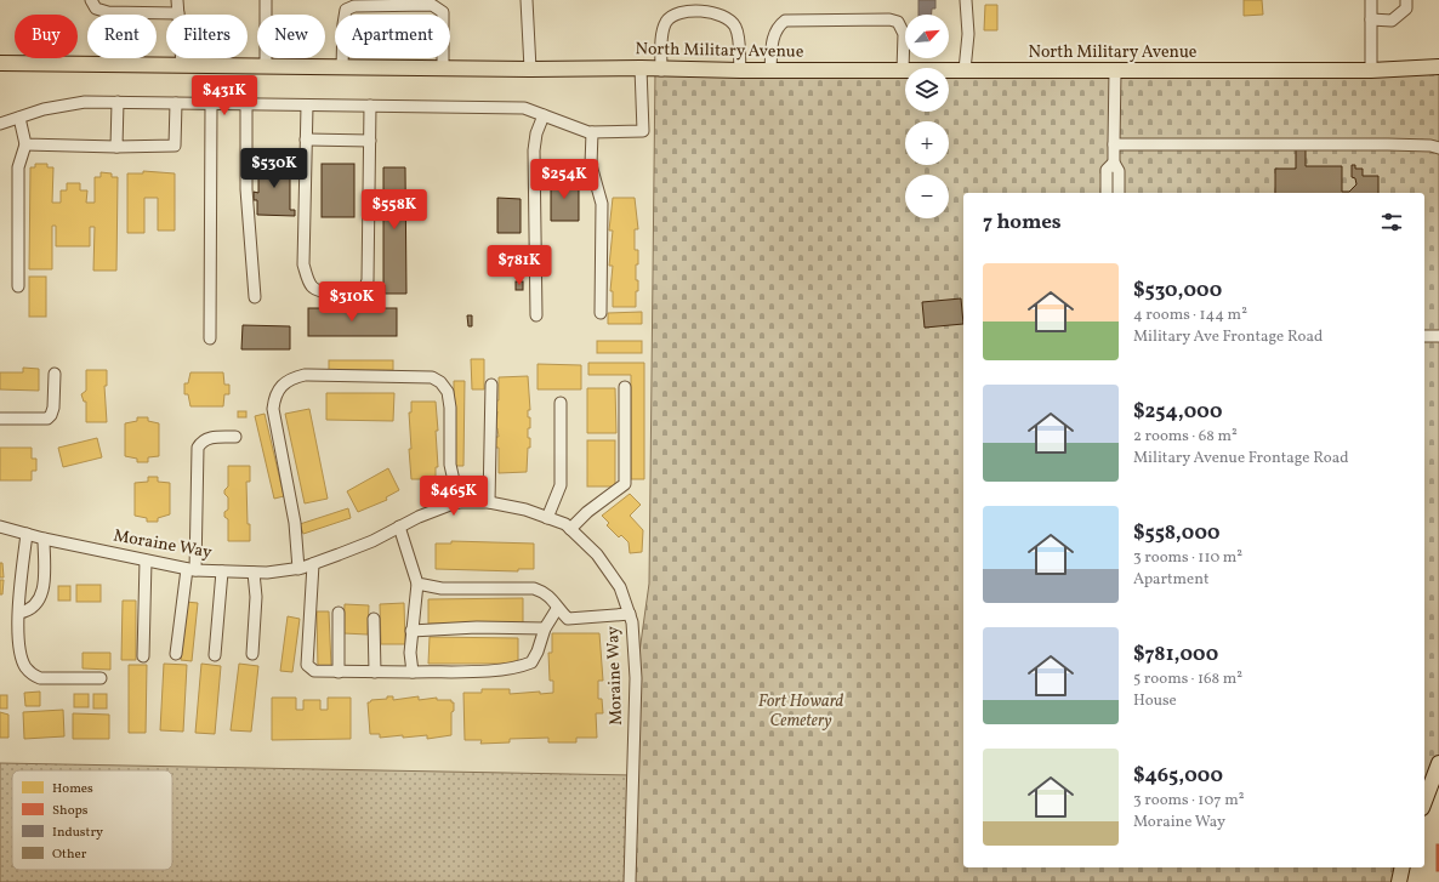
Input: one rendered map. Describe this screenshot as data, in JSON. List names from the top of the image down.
{
  "streets": {
    "main road": ["North Military Avenue"],
    "street": ["Moraine Way"]
  },
  "parks": ["Fort Howard Cemetery"],
  "legend": [
    "Homes",
    "Shops",
    "Industry",
    "Other"
  ],
  "north": "top right",
  "page": {
    "map_buttons": ["+", "−"],
    "chip": [
      "Buy",
      "Rent",
      "Filters",
      "New",
      "Apartment"
    ],
    "price": [
      "$431K",
      "$530K",
      "$254K",
      "$558K",
      "$781K",
      "$310K",
      "$465K"
    ],
    "heading": "7 homes",
    "list": [
      {
        "name": "$530,000",
        "note": "4 rooms · 144 m² · Military Ave Frontage Road"
      },
      {
        "name": "$254,000",
        "note": "2 rooms · 68 m² · Military Avenue Frontage Road"
      },
      {
        "name": "$558,000",
        "note": "3 rooms · 110 m² · Apartment"
      },
      {
        "name": "$781,000",
        "note": "5 rooms · 168 m² · House"
      },
      {
        "name": "$465,000",
        "note": "3 rooms · 107 m² · Moraine Way"
      }
    ]
  }
}
